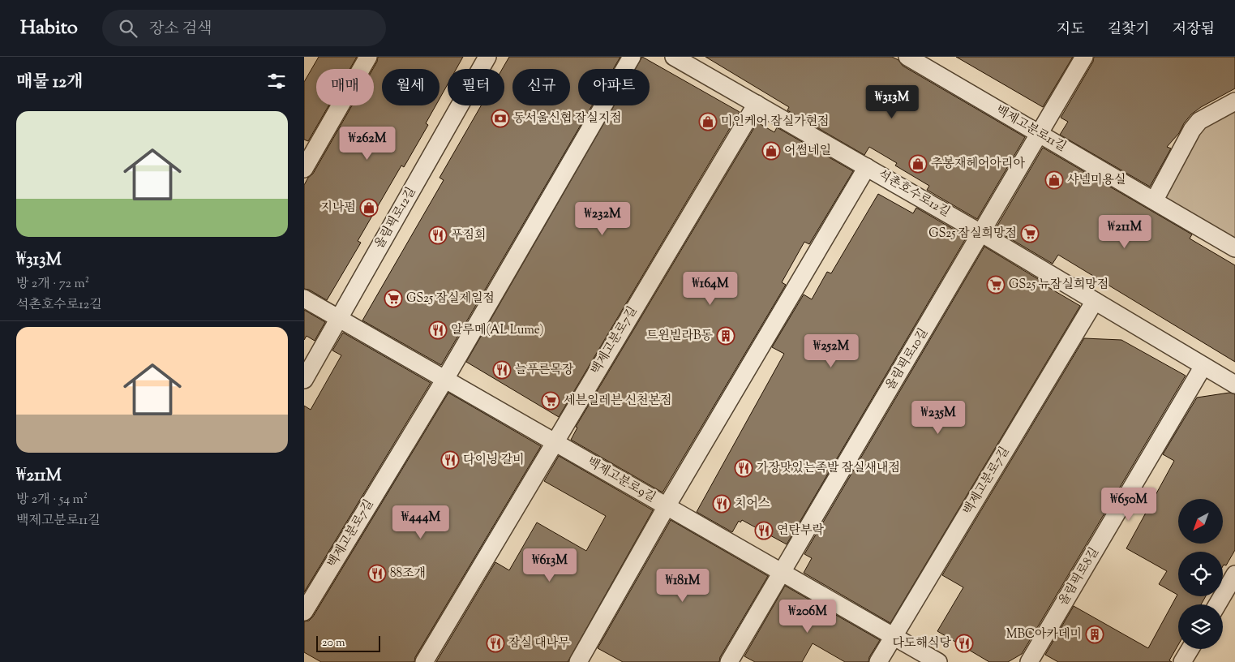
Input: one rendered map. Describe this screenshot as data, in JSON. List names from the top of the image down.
{
  "streets": {
    "street": [
      "백제고분로11길",
      "석촌호수로12길",
      "올림픽로12길",
      "백제고분로7길",
      "올림픽로10길",
      "백제고분로9길",
      "올림픽로8길"
    ]
  },
  "crossings": [
    ["백제고분로11길", "올림픽로10길"],
    ["석촌호수로12길", "백제고분로7길"],
    ["석촌호수로12길", "올림픽로10길"],
    ["석촌호수로12길", "올림픽로8길"],
    ["올림픽로12길", "백제고분로9길"],
    ["백제고분로7길", "백제고분로9길"],
    ["올림픽로10길", "백제고분로9길"]
  ],
  "places": {
    "bank": ["동서울신협 잠실지점"],
    "shop": [
      "미인케어 잠실가현점",
      "어썸네일",
      "추봉재헤어아리아",
      "샤넬미용실",
      "지나펌"
    ],
    "supermarket": [
      "GS25 잠실희망점",
      "GS25 뉴잠실희망점",
      "GS25 잠실제일점",
      "세븐일레븐 신천본점"
    ],
    "restaurant": [
      "푸짐회",
      "알루메(AL Lume)",
      "늘푸른목장",
      "다이닝 갈비",
      "가장맛있는족발 잠실새내점",
      "치어스",
      "연탄부락",
      "88조개",
      "잠실 대나무",
      "다도해식당"
    ],
    "building": ["트윈빌라B동", "MBC아카데미"]
  },
  "scale_bar": "20 m",
  "north": "bottom left",
  "page": {
    "header": "Habito",
    "search": "장소 검색",
    "nav": ["지도", "길찾기", "저장됨"],
    "heading": "매물 12개",
    "chip": [
      "매매",
      "월세",
      "필터",
      "신규",
      "아파트"
    ],
    "price": [
      "₩313M",
      "₩262M",
      "₩232M",
      "₩211M",
      "₩164M",
      "₩252M",
      "₩235M",
      "₩650M",
      "₩444M",
      "₩613M",
      "₩181M",
      "₩206M"
    ],
    "list": [
      {
        "name": "₩313M",
        "note": "방 2개 · 72 m² · 석촌호수로12길"
      },
      {
        "name": "₩211M",
        "note": "방 2개 · 54 m² · 백제고분로11길"
      }
    ],
    "scale": "20 m"
  }
}
